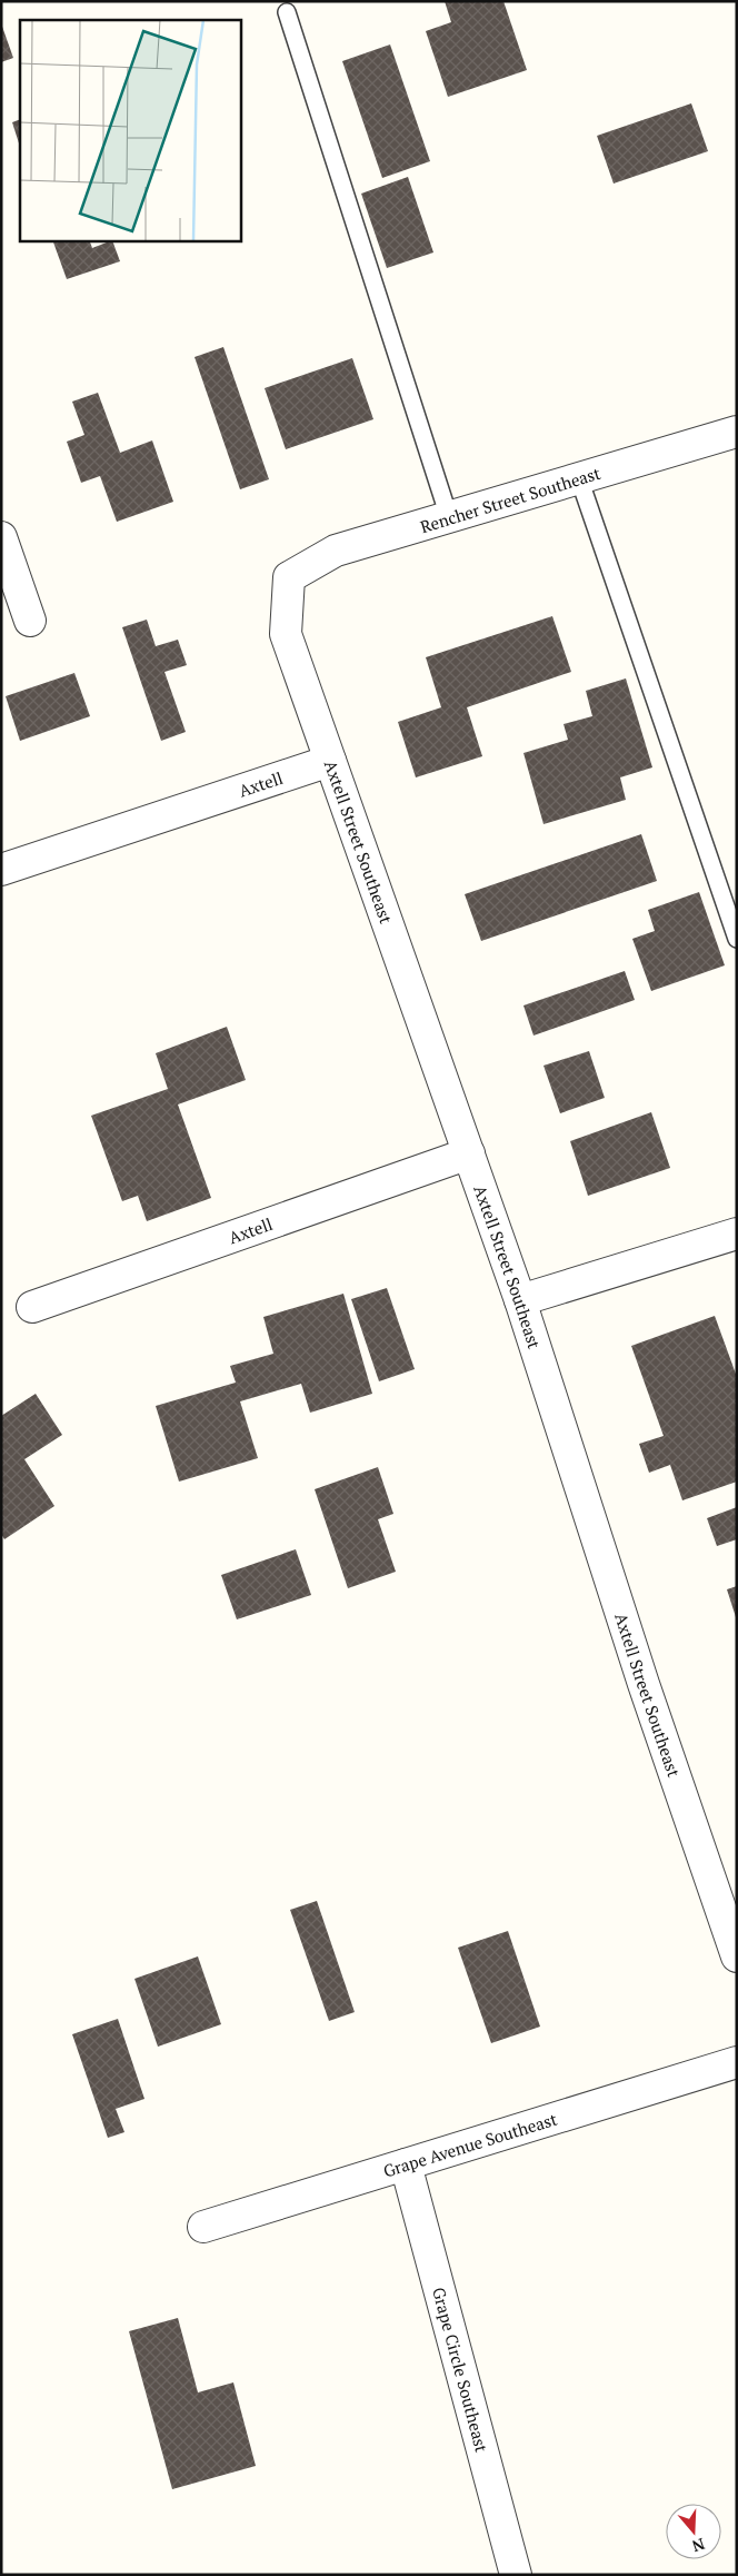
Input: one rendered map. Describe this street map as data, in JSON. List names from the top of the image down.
{
  "streets": {
    "street": [
      "Rencher Street Southeast",
      "Axtell",
      "Axtell Street Southeast",
      "Grape Avenue Southeast",
      "Grape Circle Southeast"
    ]
  },
  "crossings": [
    ["Rencher Street Southeast", "Axtell Street Southeast"],
    ["Axtell", "Axtell Street Southeast"],
    ["Grape Avenue Southeast", "Grape Circle Southeast"]
  ],
  "north": "bottom"
}
